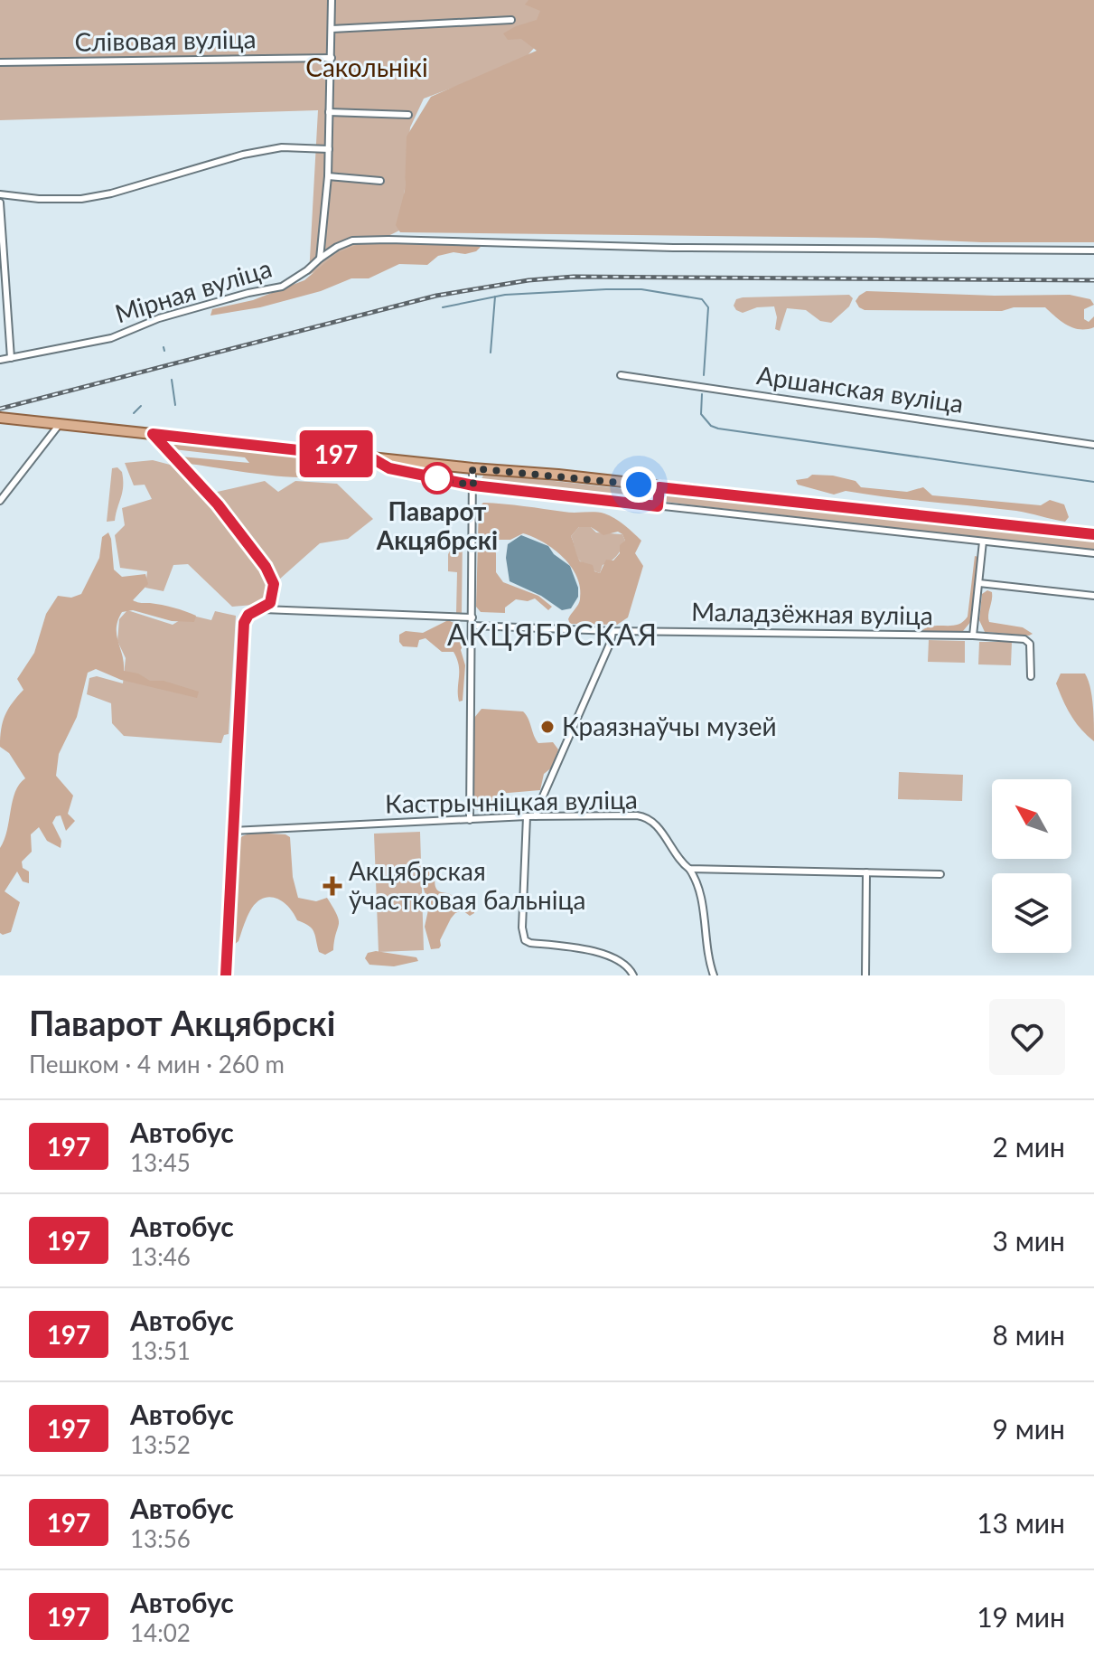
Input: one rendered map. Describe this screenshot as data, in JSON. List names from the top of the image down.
{
  "streets": {
    "street": [
      "Слівовая вуліца",
      "Мірная вуліца",
      "Аршанская вуліца",
      "Маладзёжная вуліца",
      "Кастрычніцкая вуліца"
    ]
  },
  "districts": ["АКЦЯБРСКАЯ"],
  "parks": ["Сакольнікі"],
  "places": {
    "other": ["Паварот Акцябрскі", "Краязнаўчы музей"],
    "health": ["Акцябрская ўчастковая бальніца"]
  },
  "lines": ["bus line 197"],
  "north": "top left",
  "page": {
    "on_map": "197",
    "heading": ["Паварот Акцябрскі", "Пешком · 4 мин · 260 m"],
    "list": [
      {
        "mark": "197",
        "name": "Автобус",
        "note": "13:45",
        "value": "2 мин"
      },
      {
        "mark": "197",
        "name": "Автобус",
        "note": "13:46",
        "value": "3 мин"
      },
      {
        "mark": "197",
        "name": "Автобус",
        "note": "13:51",
        "value": "8 мин"
      },
      {
        "mark": "197",
        "name": "Автобус",
        "note": "13:52",
        "value": "9 мин"
      },
      {
        "mark": "197",
        "name": "Автобус",
        "note": "13:56",
        "value": "13 мин"
      },
      {
        "mark": "197",
        "name": "Автобус",
        "note": "14:02",
        "value": "19 мин"
      }
    ]
  }
}
